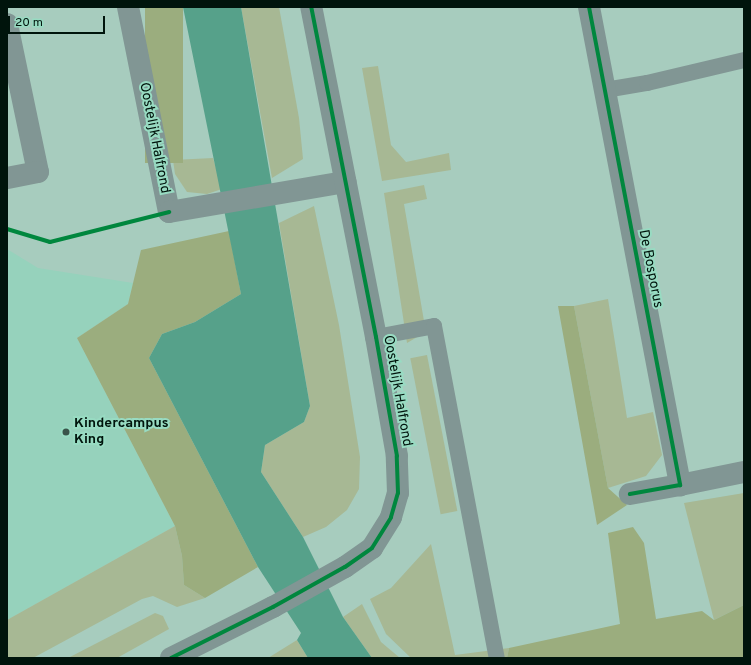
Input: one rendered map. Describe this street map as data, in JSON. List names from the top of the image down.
{
  "streets": {
    "street": ["Oostelijk Halfrond", "De Bosporus"]
  },
  "places": ["Kindercampus King"],
  "scale_bar": "20 m"
}
